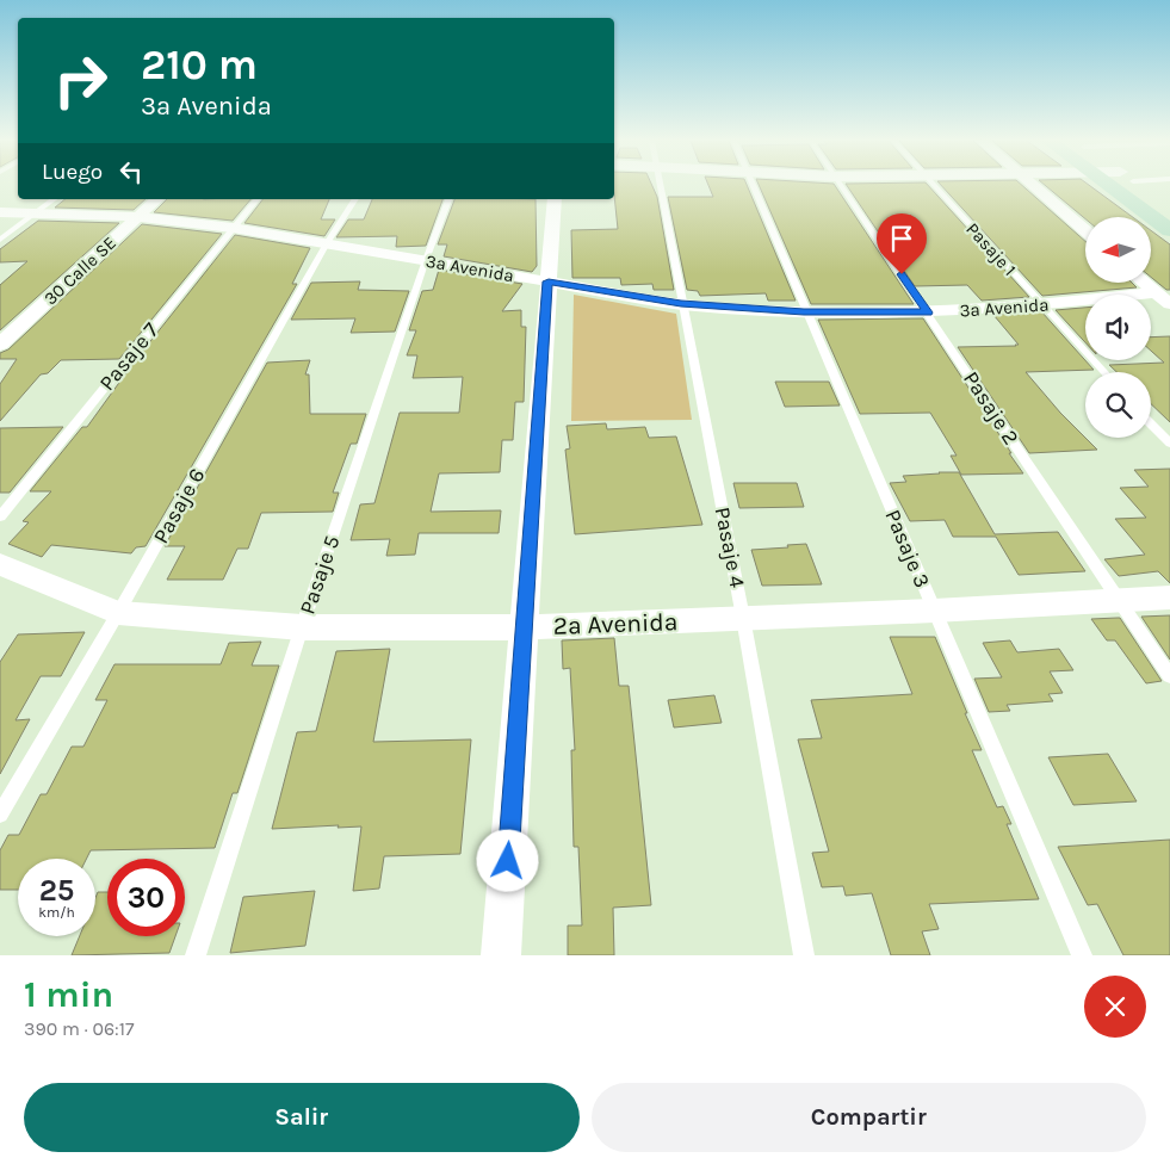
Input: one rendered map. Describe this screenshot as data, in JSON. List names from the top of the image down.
{
  "streets": {
    "street": ["3a Avenida", "30 Calle SE", "2a Avenida"],
    "lane": [
      "Pasaje 1",
      "Pasaje 7",
      "Pasaje 2",
      "Pasaje 6",
      "Pasaje 4",
      "Pasaje 3",
      "Pasaje 5"
    ]
  },
  "crossings": [
    ["Pasaje 1", "3a Avenida"],
    ["3a Avenida", "30 Calle SE"],
    ["3a Avenida", "Pasaje 7"],
    ["3a Avenida", "Pasaje 2"],
    ["3a Avenida", "Pasaje 6"],
    ["3a Avenida", "Pasaje 4"],
    ["3a Avenida", "Pasaje 3"],
    ["3a Avenida", "Pasaje 5"],
    ["Pasaje 2", "2a Avenida"],
    ["Pasaje 6", "2a Avenida"],
    ["Pasaje 4", "2a Avenida"],
    ["Pasaje 3", "2a Avenida"],
    ["Pasaje 5", "2a Avenida"]
  ],
  "north": "left",
  "page": {
    "turn": ["210 m", "3a Avenida"],
    "then": "Luego",
    "speed": "25 km/h",
    "limit": "30",
    "heading": ["1 min", "390 m · 06:17"],
    "buttons": ["Salir", "Compartir"]
  }
}
